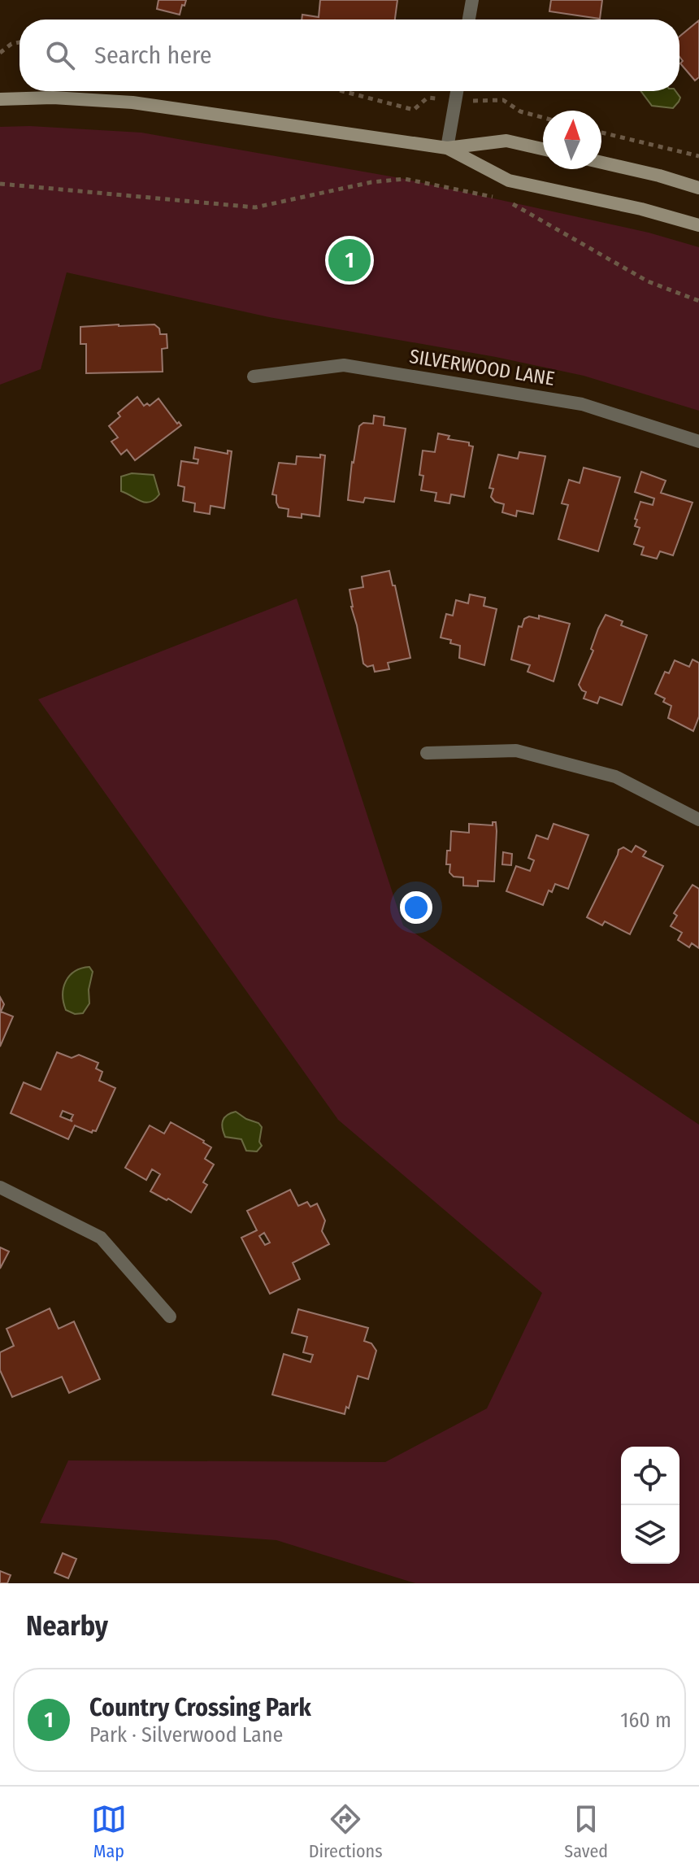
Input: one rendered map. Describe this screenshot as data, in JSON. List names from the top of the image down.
{
  "streets": {
    "street": ["SILVERWOOD LANE"]
  },
  "north": "top",
  "page": {
    "search": "Search here",
    "pins": "1",
    "heading": "Nearby",
    "list": [
      {
        "mark": "1",
        "name": "Country Crossing Park",
        "note": "Park · Silverwood Lane",
        "value": "160 m"
      }
    ],
    "nav": ["Map", "Directions", "Saved"]
  }
}
